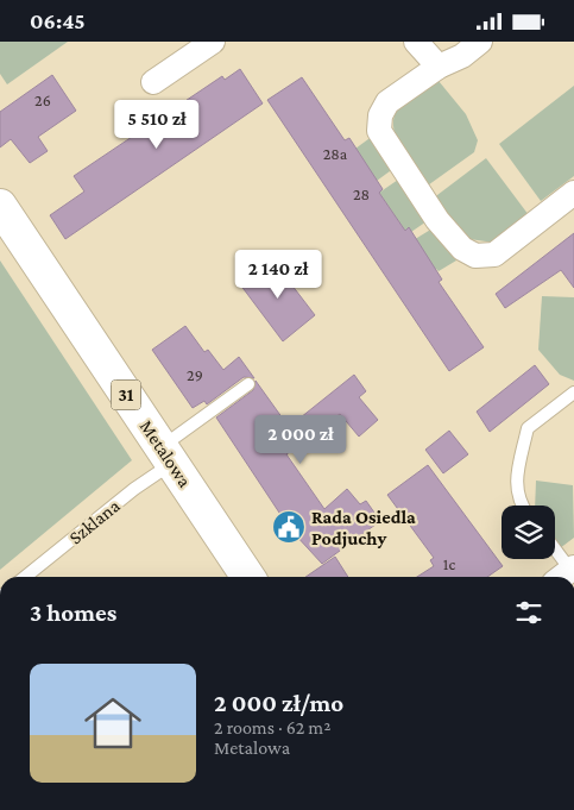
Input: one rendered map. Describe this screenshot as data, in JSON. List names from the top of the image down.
{
  "streets": {
    "main road": ["31", "Metalowa"],
    "lane": ["Szklana"]
  },
  "crossings": [
    ["Metalowa", "Szklana"]
  ],
  "places": {
    "public building": ["Rada Osiedla Podjuchy"]
  },
  "house_numbers": [
    "26",
    "28a",
    "28",
    "29",
    "1c"
  ],
  "page": {
    "status": "06:45",
    "price": ["5 510 zł", "2 140 zł", "2 000 zł"],
    "heading": "3 homes",
    "list": [
      {
        "name": "2 000 zł/mo",
        "note": "2 rooms · 62 m² · Metalowa"
      }
    ]
  }
}
